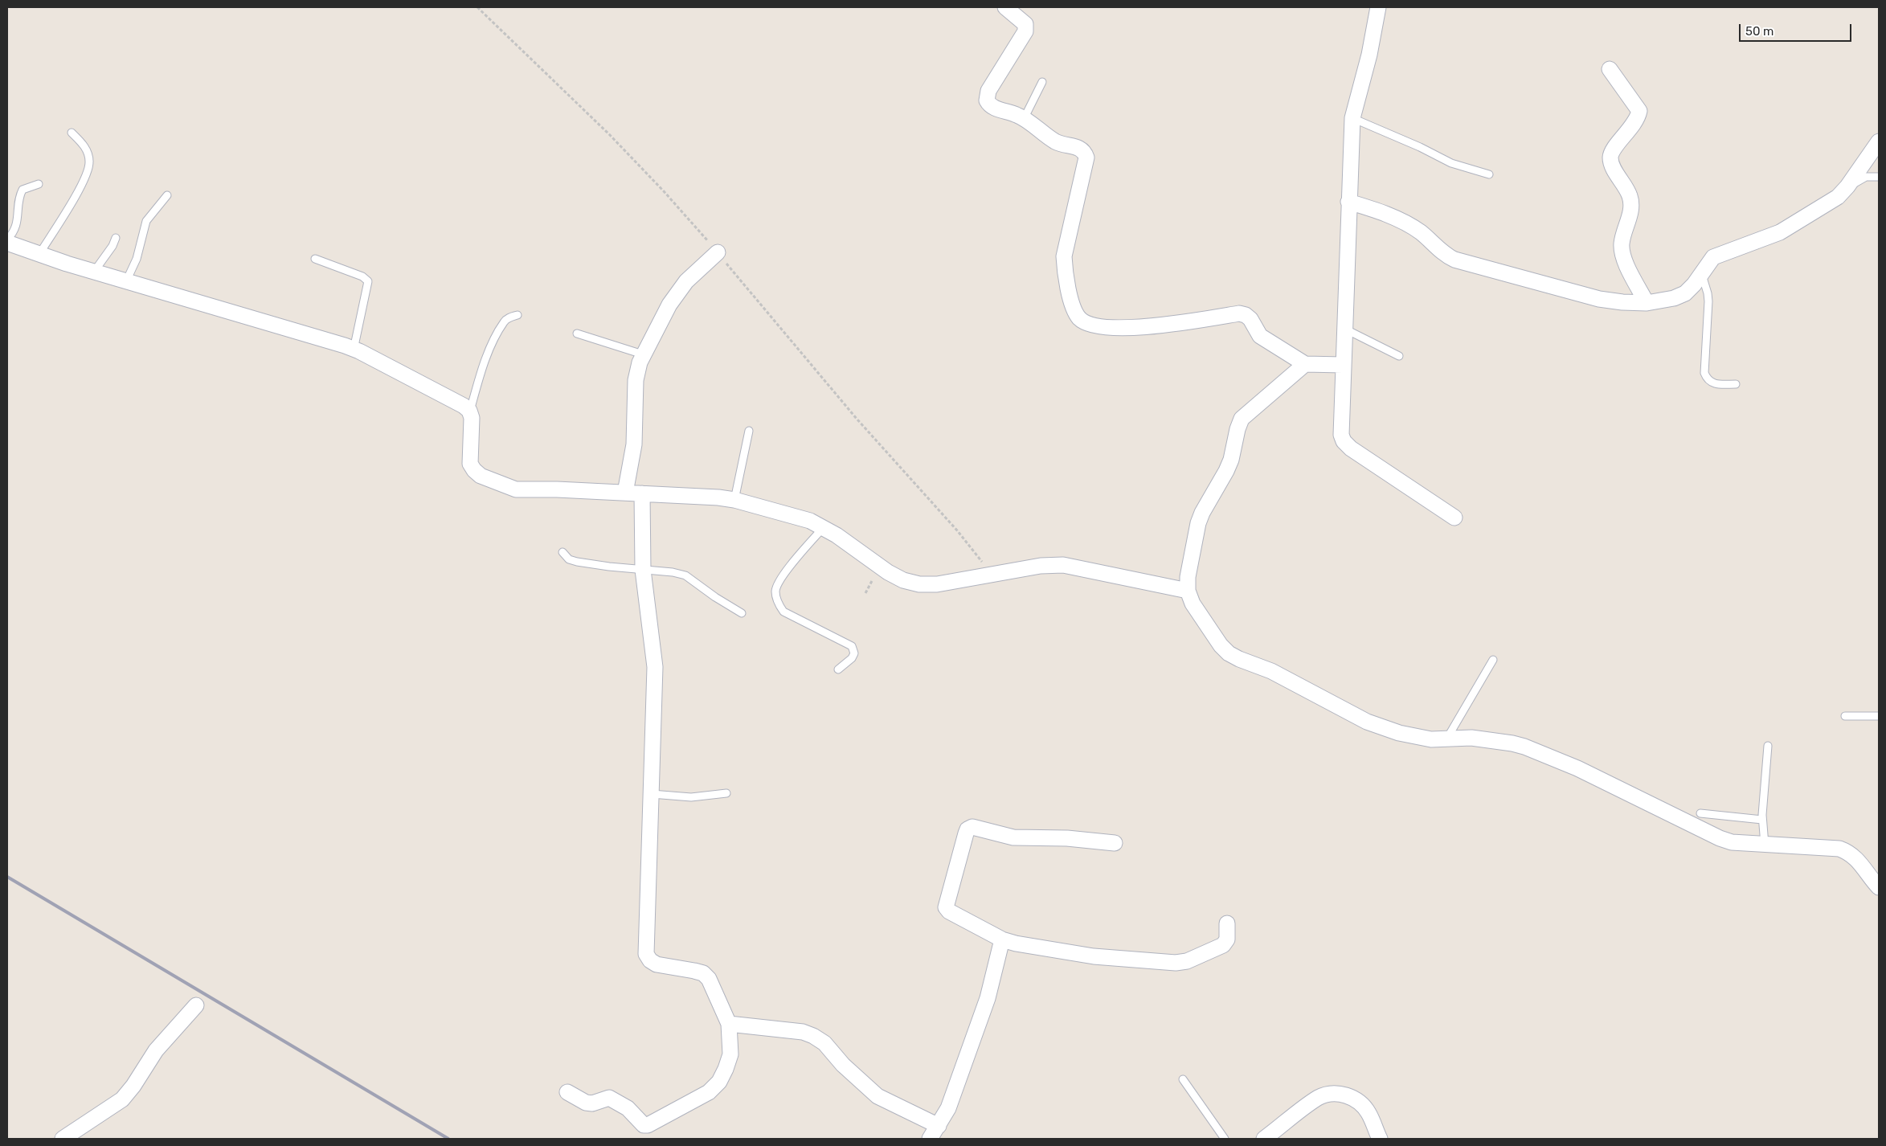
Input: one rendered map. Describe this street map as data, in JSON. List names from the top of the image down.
{
  "scale_bar": "50 m"
}
